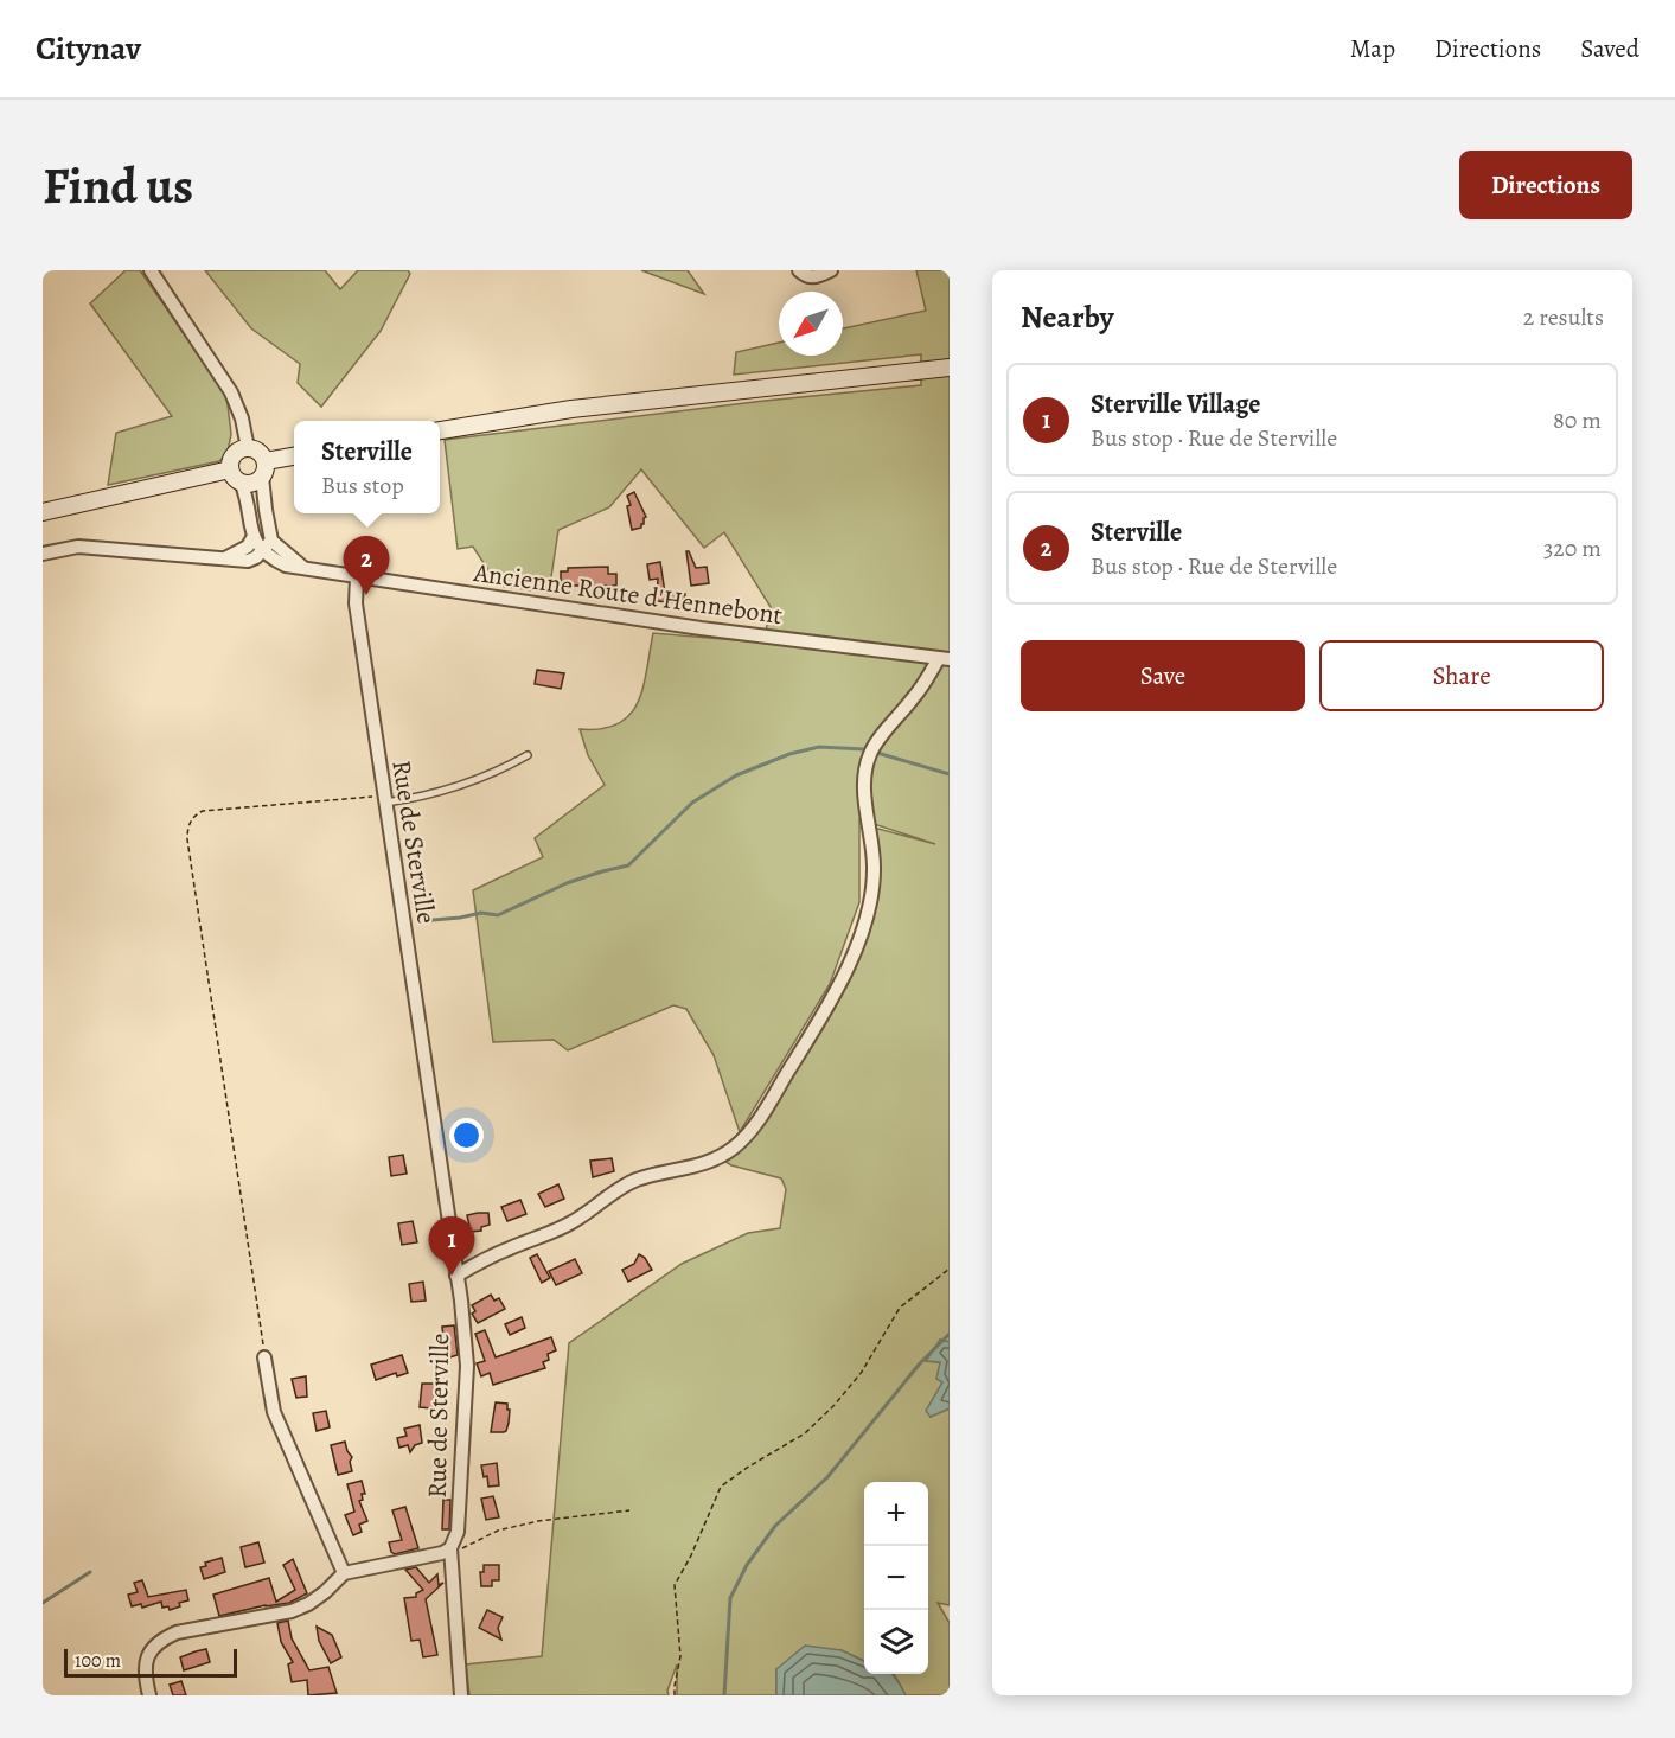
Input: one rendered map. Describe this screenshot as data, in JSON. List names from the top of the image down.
{
  "streets": {
    "street": ["Ancienne Route d'Hennebont", "Rue de Sterville"]
  },
  "crossings": [
    ["Ancienne Route d'Hennebont", "Rue de Sterville"]
  ],
  "scale_bar": "100 m",
  "north": "bottom left",
  "page": {
    "header": "Citynav",
    "nav": ["Map", "Directions", "Saved"],
    "buttons": [
      "Directions",
      ["Save", "Share"]
    ],
    "title": "Find us",
    "heading": ["Nearby", "2 results"],
    "list": [
      {
        "mark": "1",
        "name": "Sterville Village",
        "note": "Bus stop · Rue de Sterville",
        "value": "80 m"
      },
      {
        "mark": "2",
        "name": "Sterville",
        "note": "Bus stop · Rue de Sterville",
        "value": "320 m"
      }
    ],
    "popup": ["Sterville", "Bus stop"],
    "pins": ["2", "1"],
    "map_buttons": ["+", "−"],
    "scale": "100 m"
  }
}
